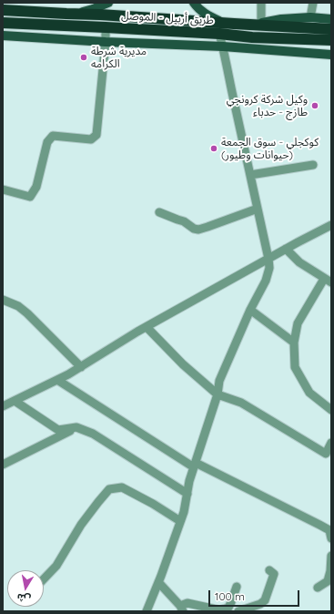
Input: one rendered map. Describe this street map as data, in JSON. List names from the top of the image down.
{
  "streets": {
    "highway": ["طريق أربيل - الموصل"]
  },
  "places": ["مديرية شرطة الكرامه", "وكيل شركة كرونجي طازج - حدباء", "كوكجلي - سوق الجمعة (حيوانات وطيور)"],
  "scale_bar": "100 m",
  "north": "bottom"
}
